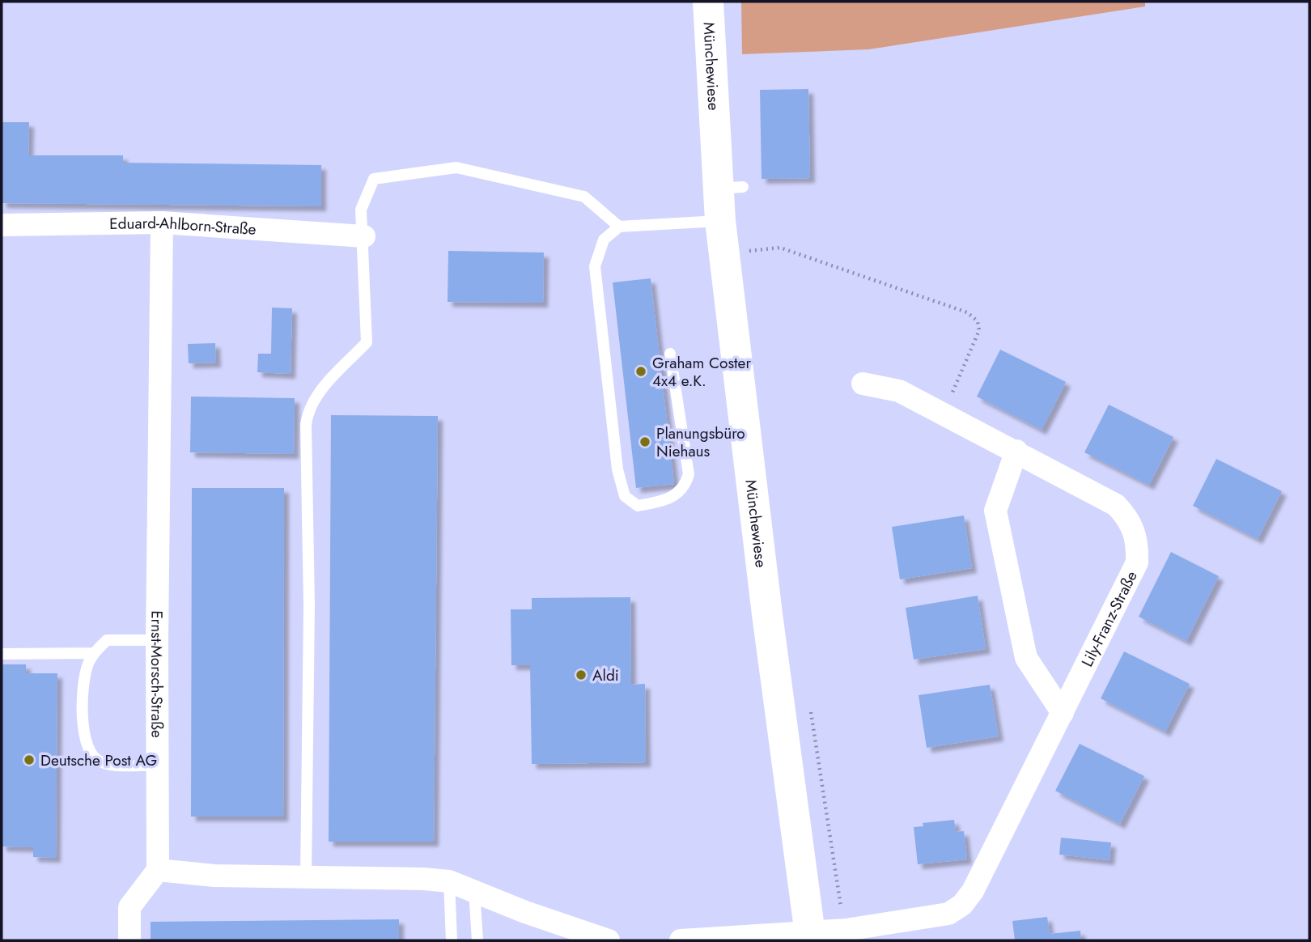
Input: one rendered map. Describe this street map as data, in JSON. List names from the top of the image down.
{
  "streets": {
    "main road": ["Münchewiese"],
    "street": ["Eduard-Ahlborn-Straße", "Lily-Franz-Straße", "Ernst-Morsch-Straße"]
  },
  "crossings": [
    ["Münchewiese", "Lily-Franz-Straße"],
    ["Eduard-Ahlborn-Straße", "Ernst-Morsch-Straße"]
  ],
  "places": [
    "Graham Coster 4x4 e.K.",
    "Planungsbüro Niehaus",
    "Aldi",
    "Deutsche Post AG"
  ]
}
